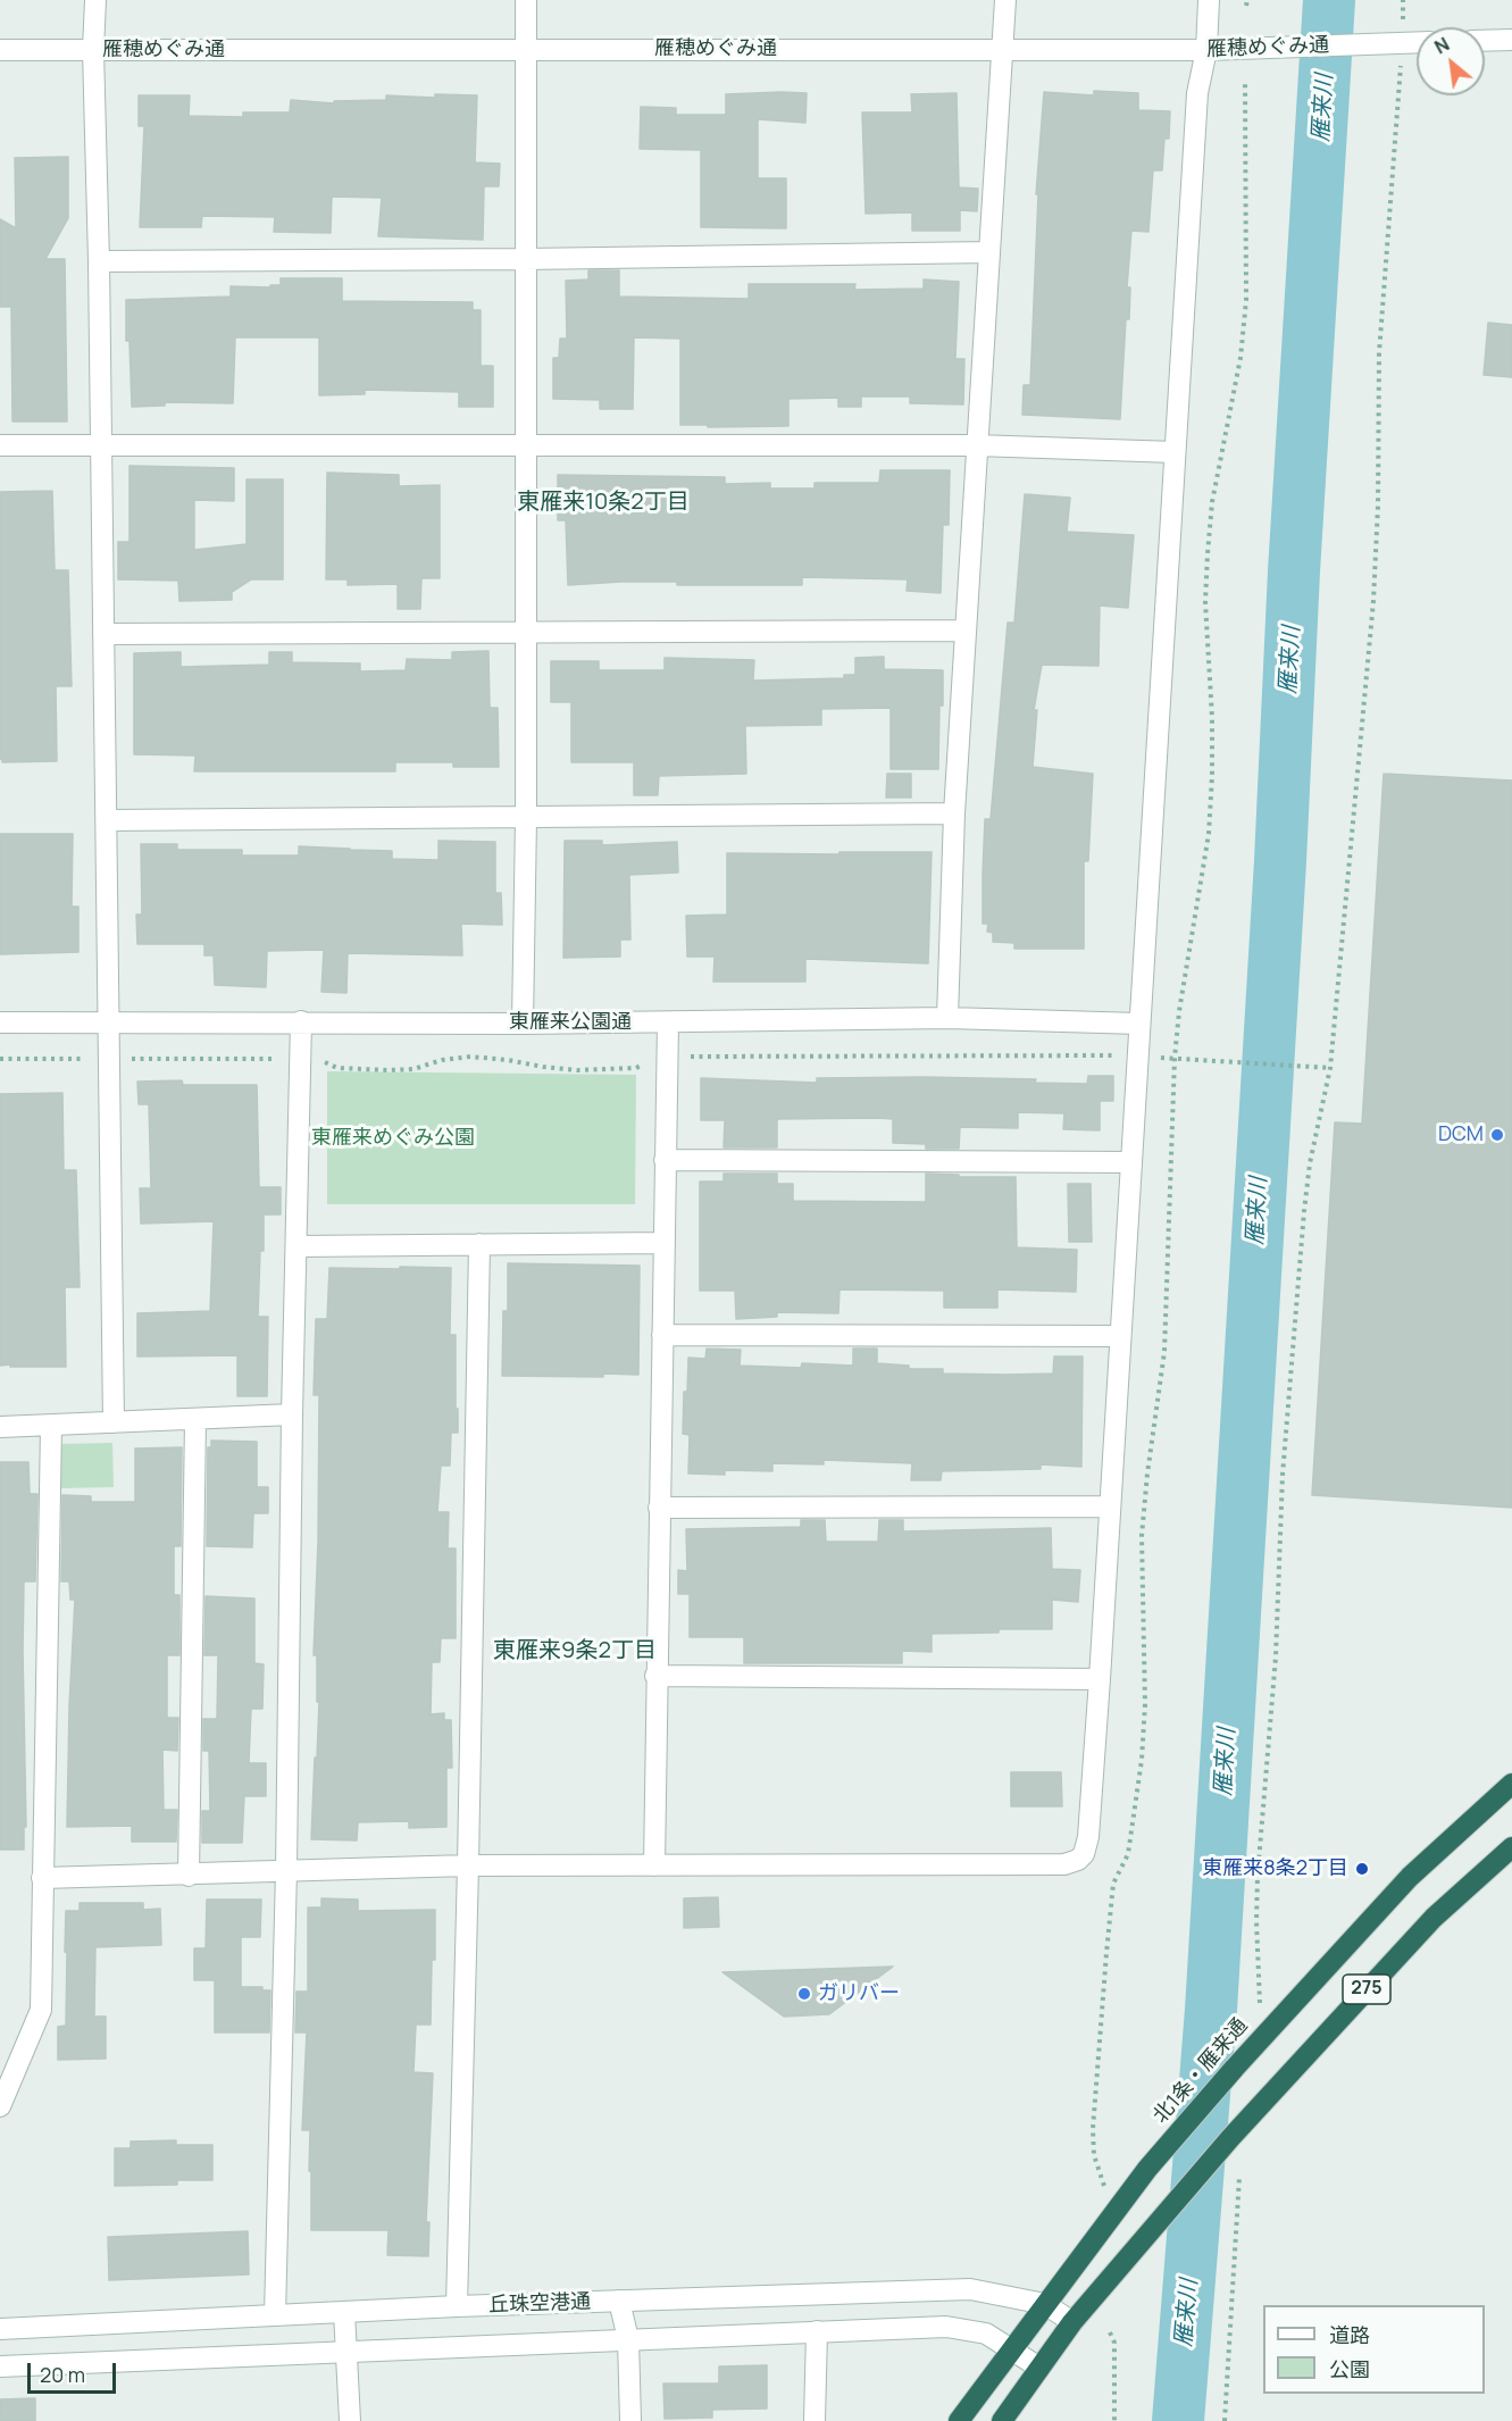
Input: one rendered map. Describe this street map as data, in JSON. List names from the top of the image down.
{
  "streets": {
    "highway": ["275", "北1条・雁来通"],
    "street": ["雁穂めぐみ通", "東雁来公園通", "丘珠空港通"]
  },
  "crossings": [
    ["275", "丘珠空港通"],
    ["北1条・雁来通", "丘珠空港通"]
  ],
  "districts": ["東雁来10条2丁目", "東雁来9条2丁目"],
  "water": ["雁来川"],
  "parks": ["東雁来めぐみ公園"],
  "places": ["DCM", "東雁来8条2丁目", "ガリバー"],
  "legend": ["道路", "公園"],
  "scale_bar": "20 m",
  "north": "top left"
}
